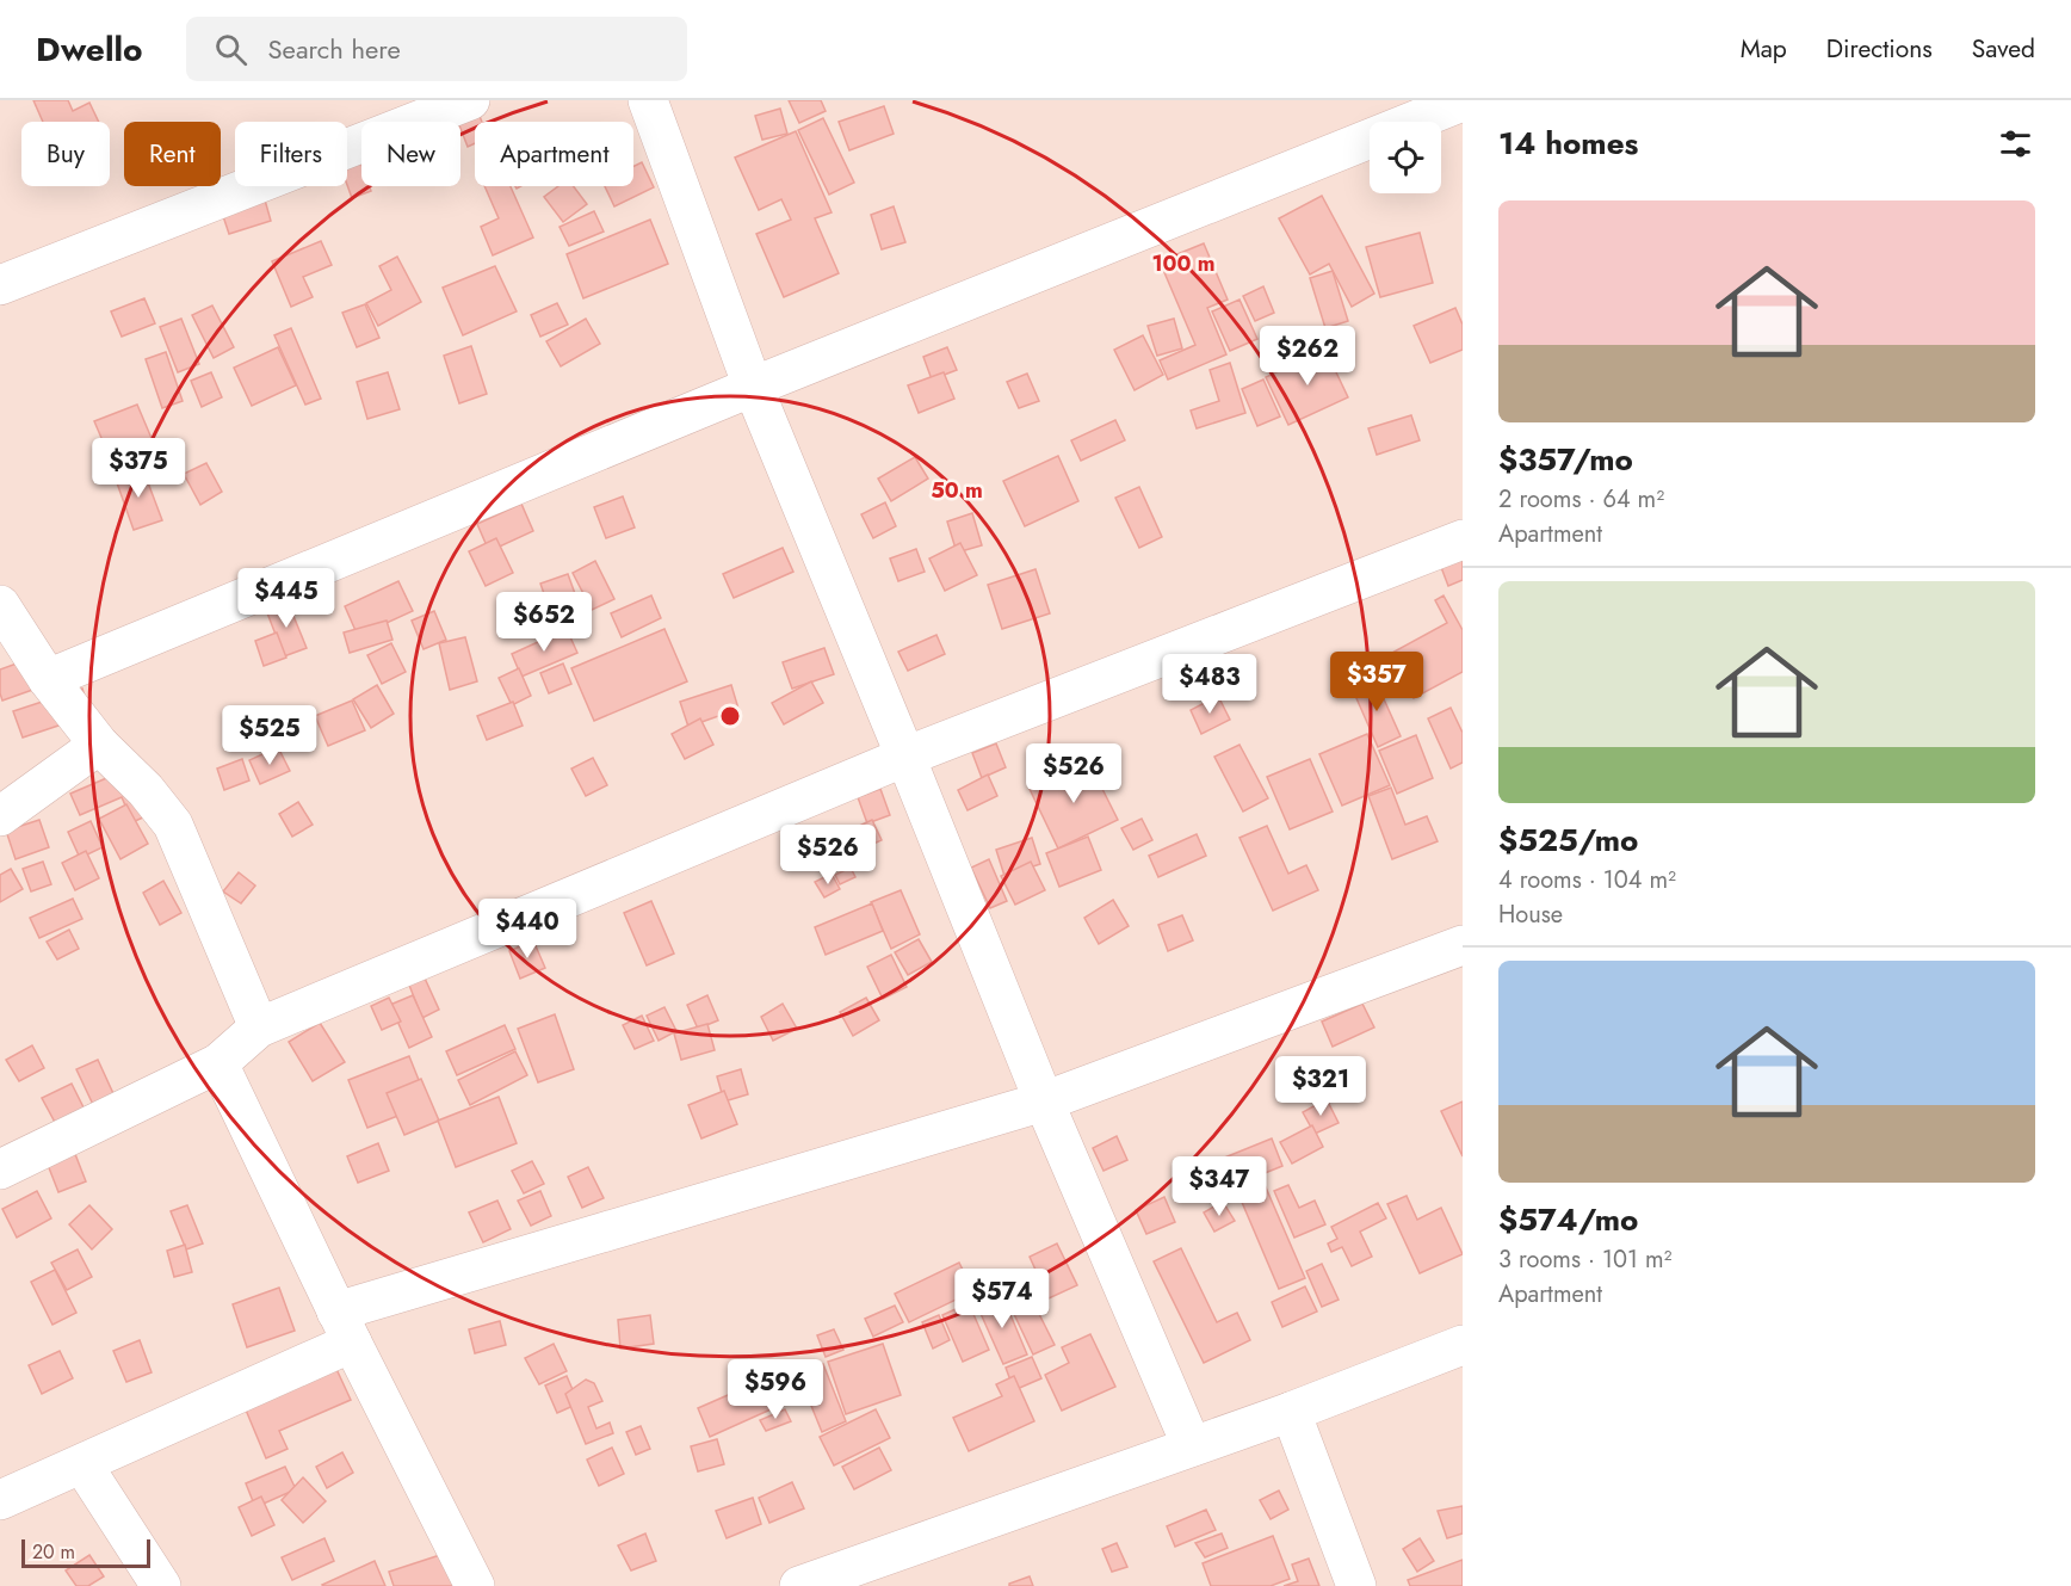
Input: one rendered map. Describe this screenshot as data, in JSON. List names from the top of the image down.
{
  "scale_bar": "20 m",
  "page": {
    "header": "Dwello",
    "search": "Search here",
    "nav": ["Map", "Directions", "Saved"],
    "heading": "14 homes",
    "chip": [
      "Buy",
      "Rent",
      "Filters",
      "New",
      "Apartment"
    ],
    "list": [
      {
        "name": "$357/mo",
        "note": "2 rooms · 64 m² · Apartment"
      },
      {
        "name": "$525/mo",
        "note": "4 rooms · 104 m² · House"
      },
      {
        "name": "$574/mo",
        "note": "3 rooms · 101 m² · Apartment"
      }
    ],
    "price": [
      "$262",
      "$375",
      "$445",
      "$652",
      "$357",
      "$483",
      "$525",
      "$526",
      "$526",
      "$440",
      "$321",
      "$347",
      "$574",
      "$596"
    ],
    "scale": "20 m"
  },
  "rings": ["100 m", "50 m"]
}
